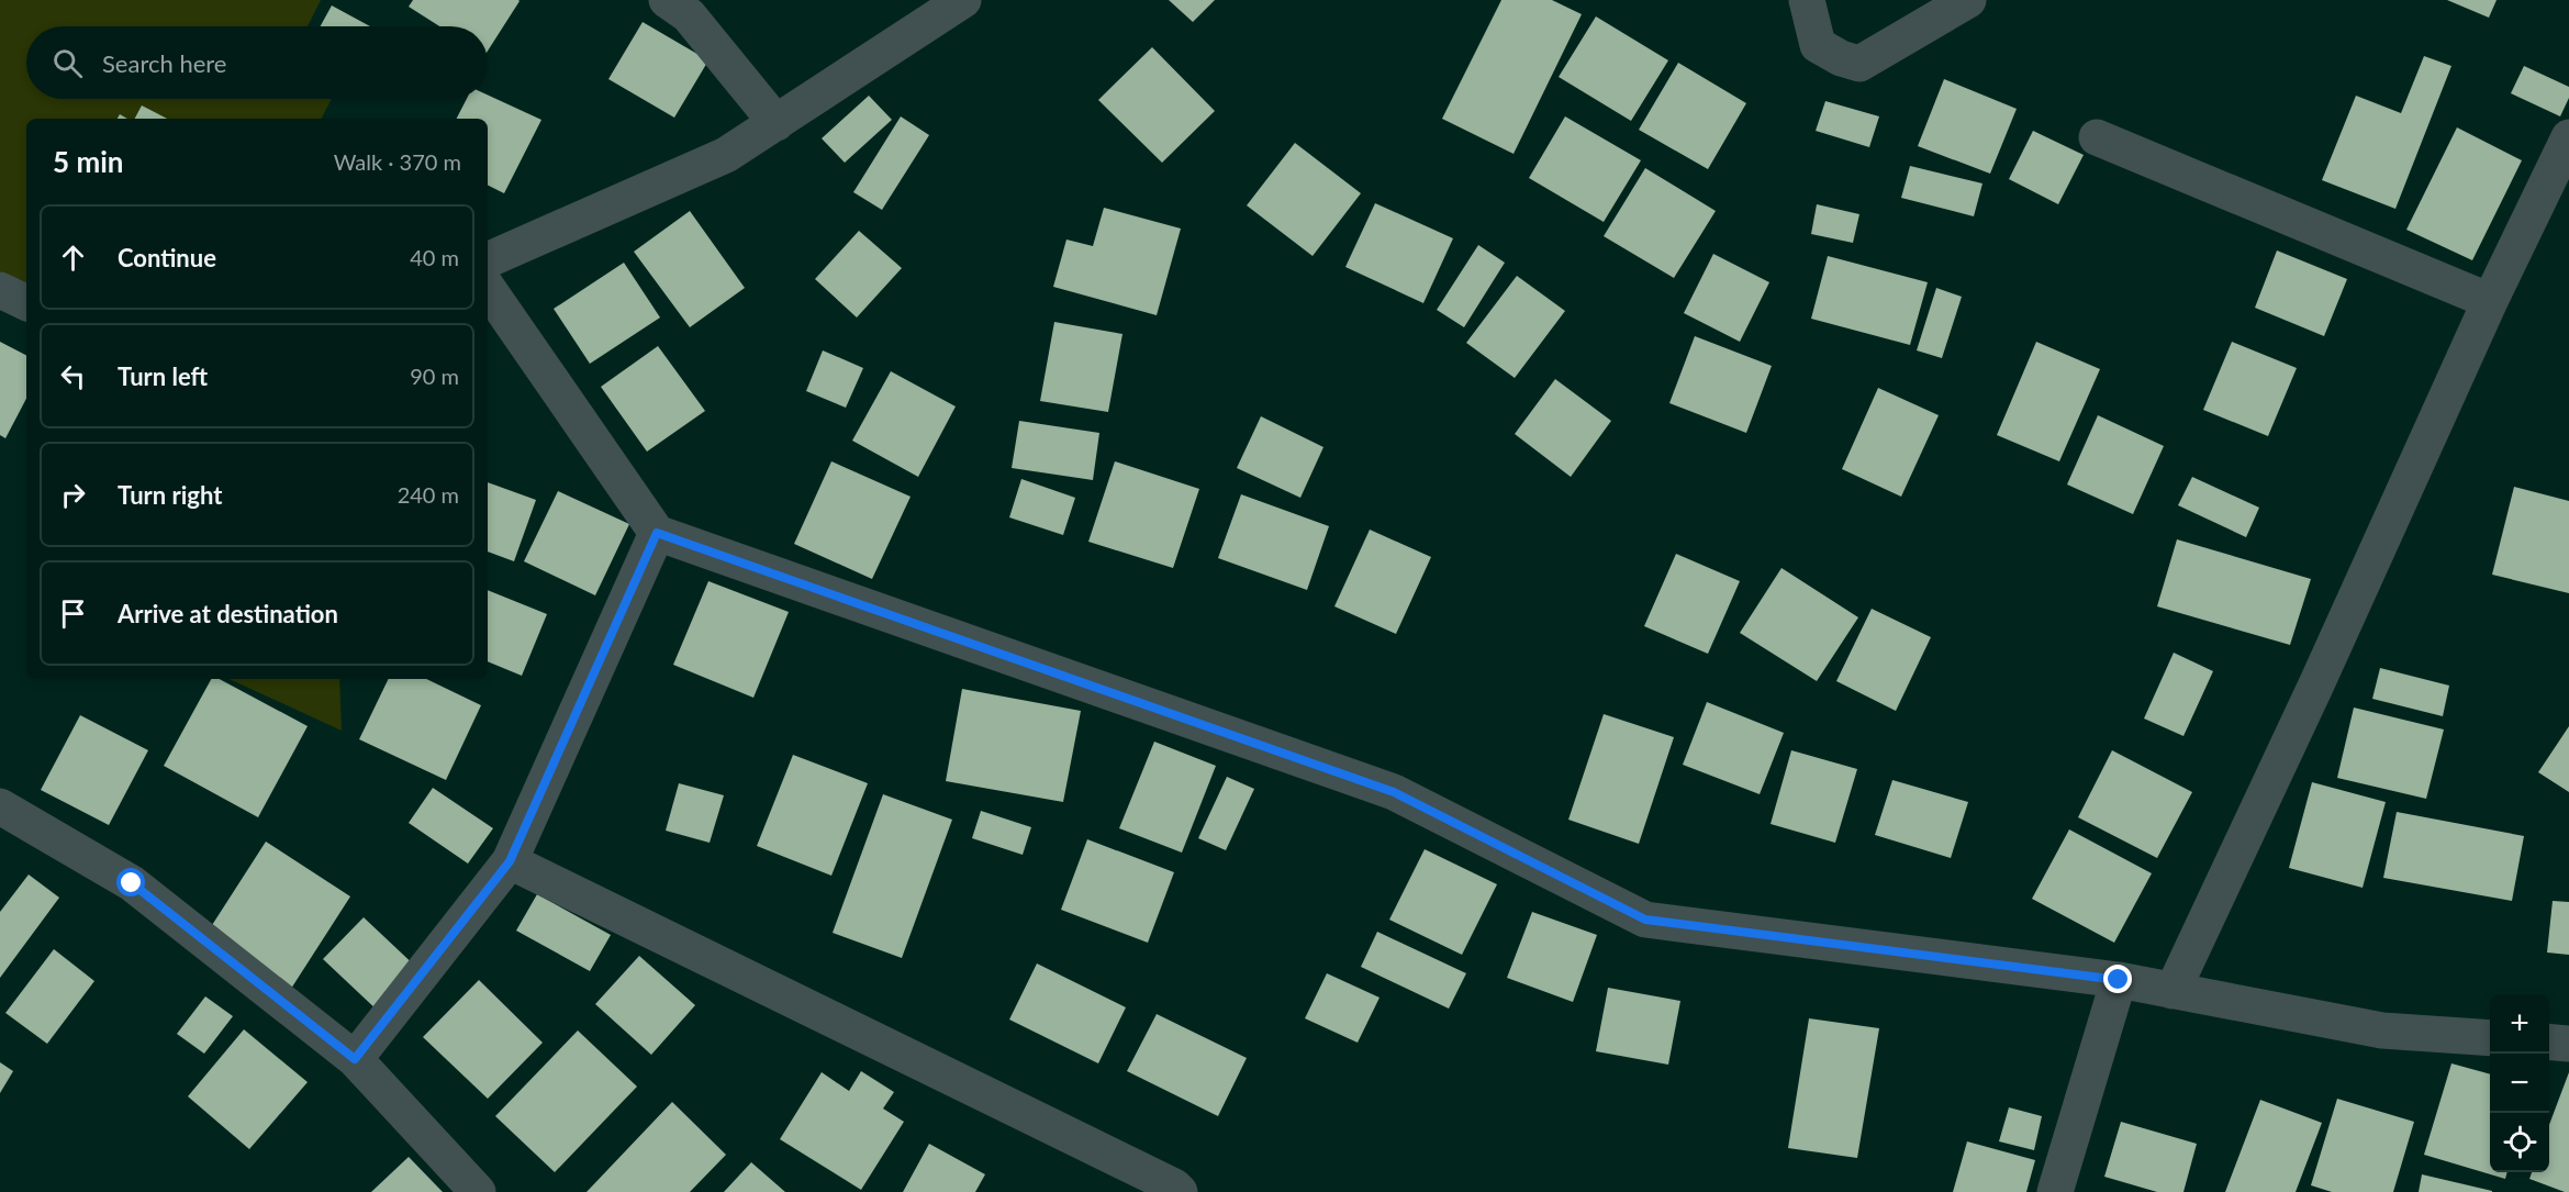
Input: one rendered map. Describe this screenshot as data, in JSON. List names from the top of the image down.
{
  "page": {
    "search": "Search here",
    "heading": ["5 min", "Walk · 370 m"],
    "list": [
      ["Continue", "40 m"],
      ["Turn left", "90 m"],
      ["Turn right", "240 m"],
      "Arrive at destination"
    ],
    "map_buttons": ["+", "−"]
  }
}
